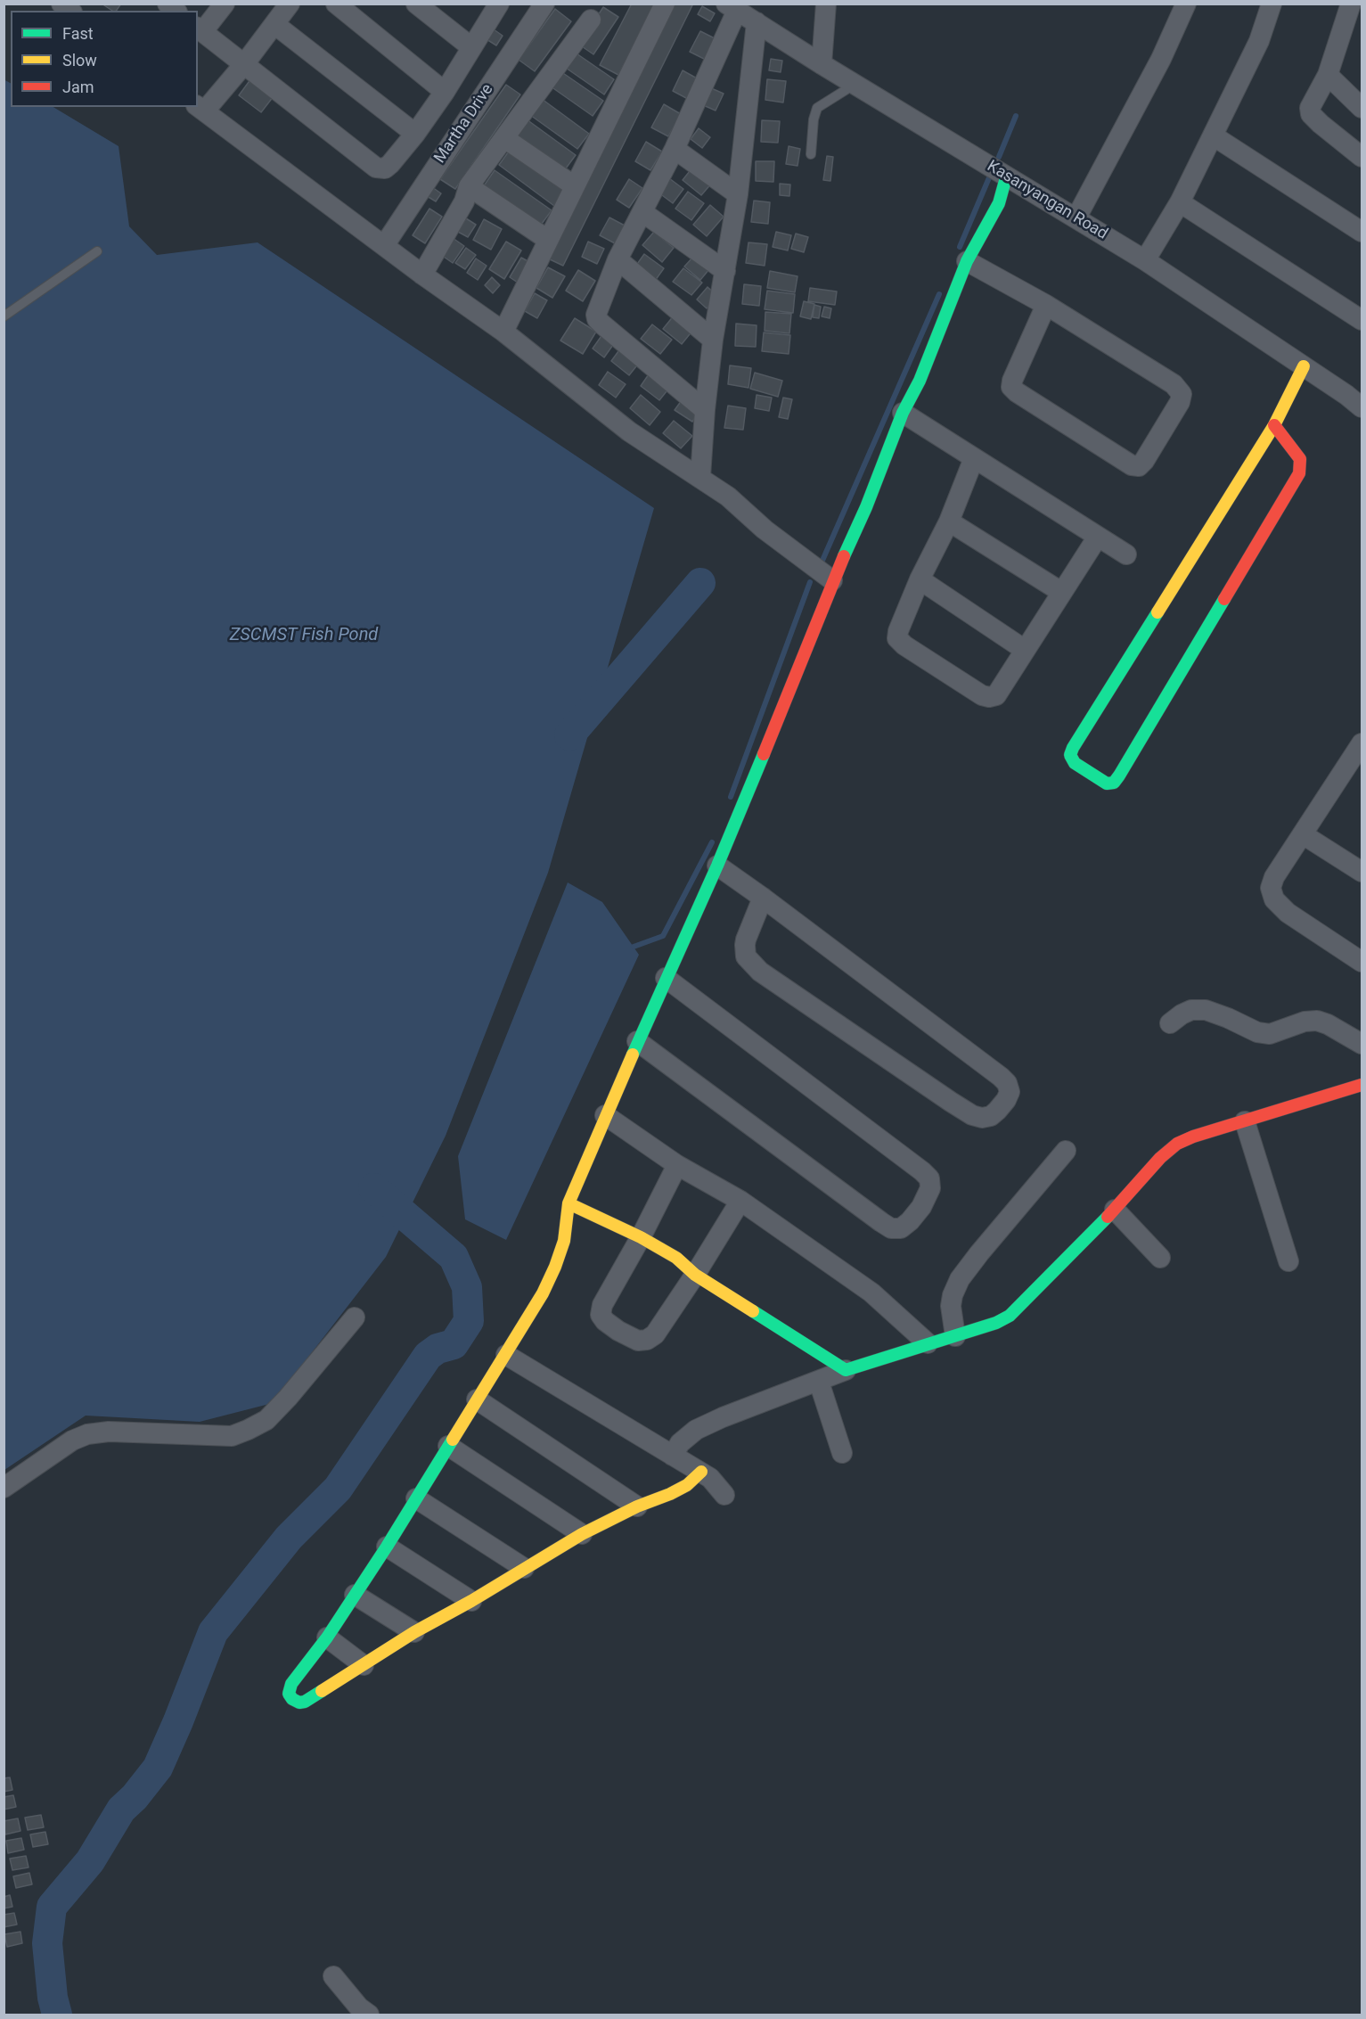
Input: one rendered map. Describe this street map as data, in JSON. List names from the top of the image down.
{
  "streets": {
    "street": ["Martha Drive", "Kasanyangan Road"]
  },
  "water": ["ZSCMST Fish Pond"],
  "legend": ["Fast", "Slow", "Jam"]
}
